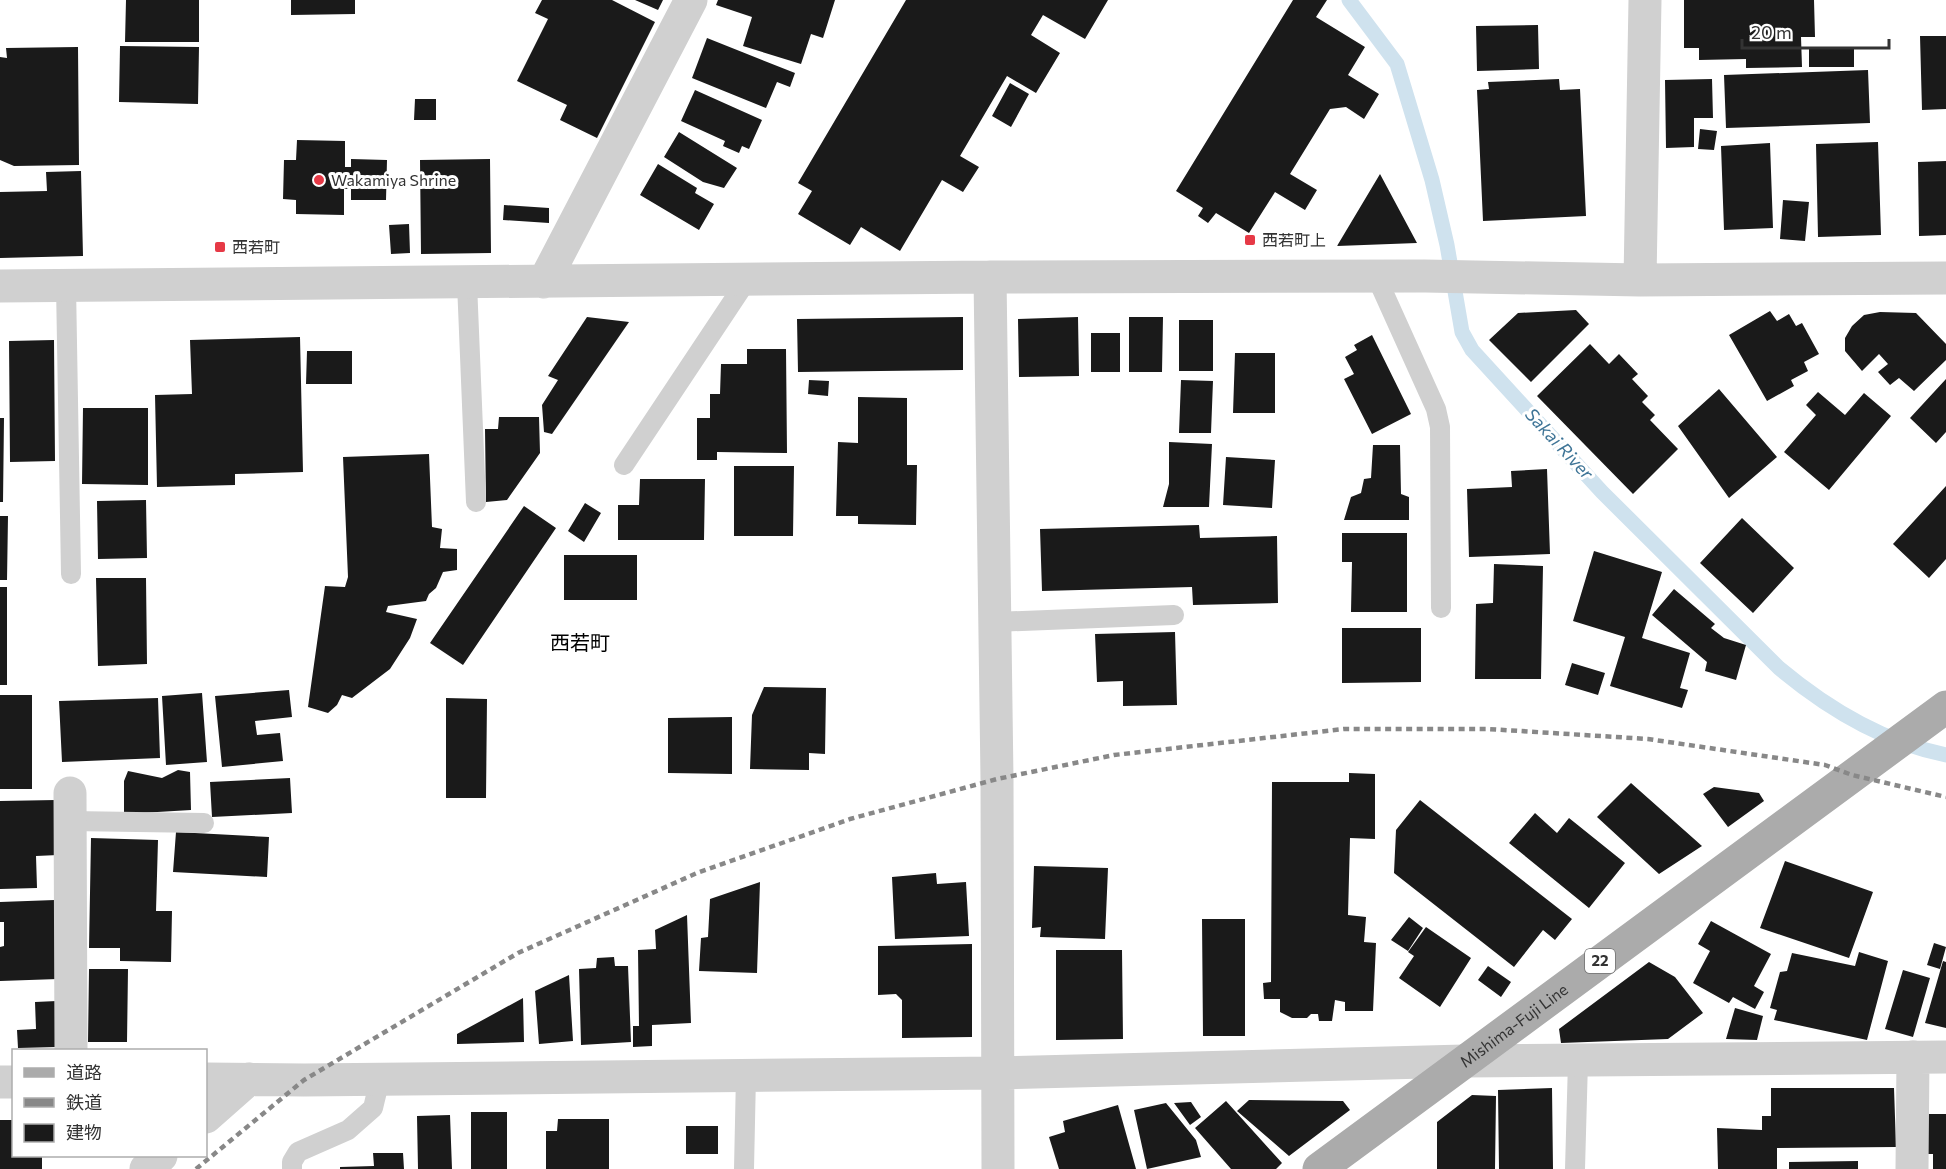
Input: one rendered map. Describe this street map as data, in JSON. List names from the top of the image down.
{
  "streets": {
    "main road": ["22", "Mishima-Fuji Line"]
  },
  "districts": ["西若町"],
  "water": ["Sakai River"],
  "places": {
    "other": ["Wakamiya Shrine"],
    "transit": ["西若町上", "西若町"]
  },
  "legend": ["道路", "鉄道", "建物"],
  "scale_bar": "20 m"
}
